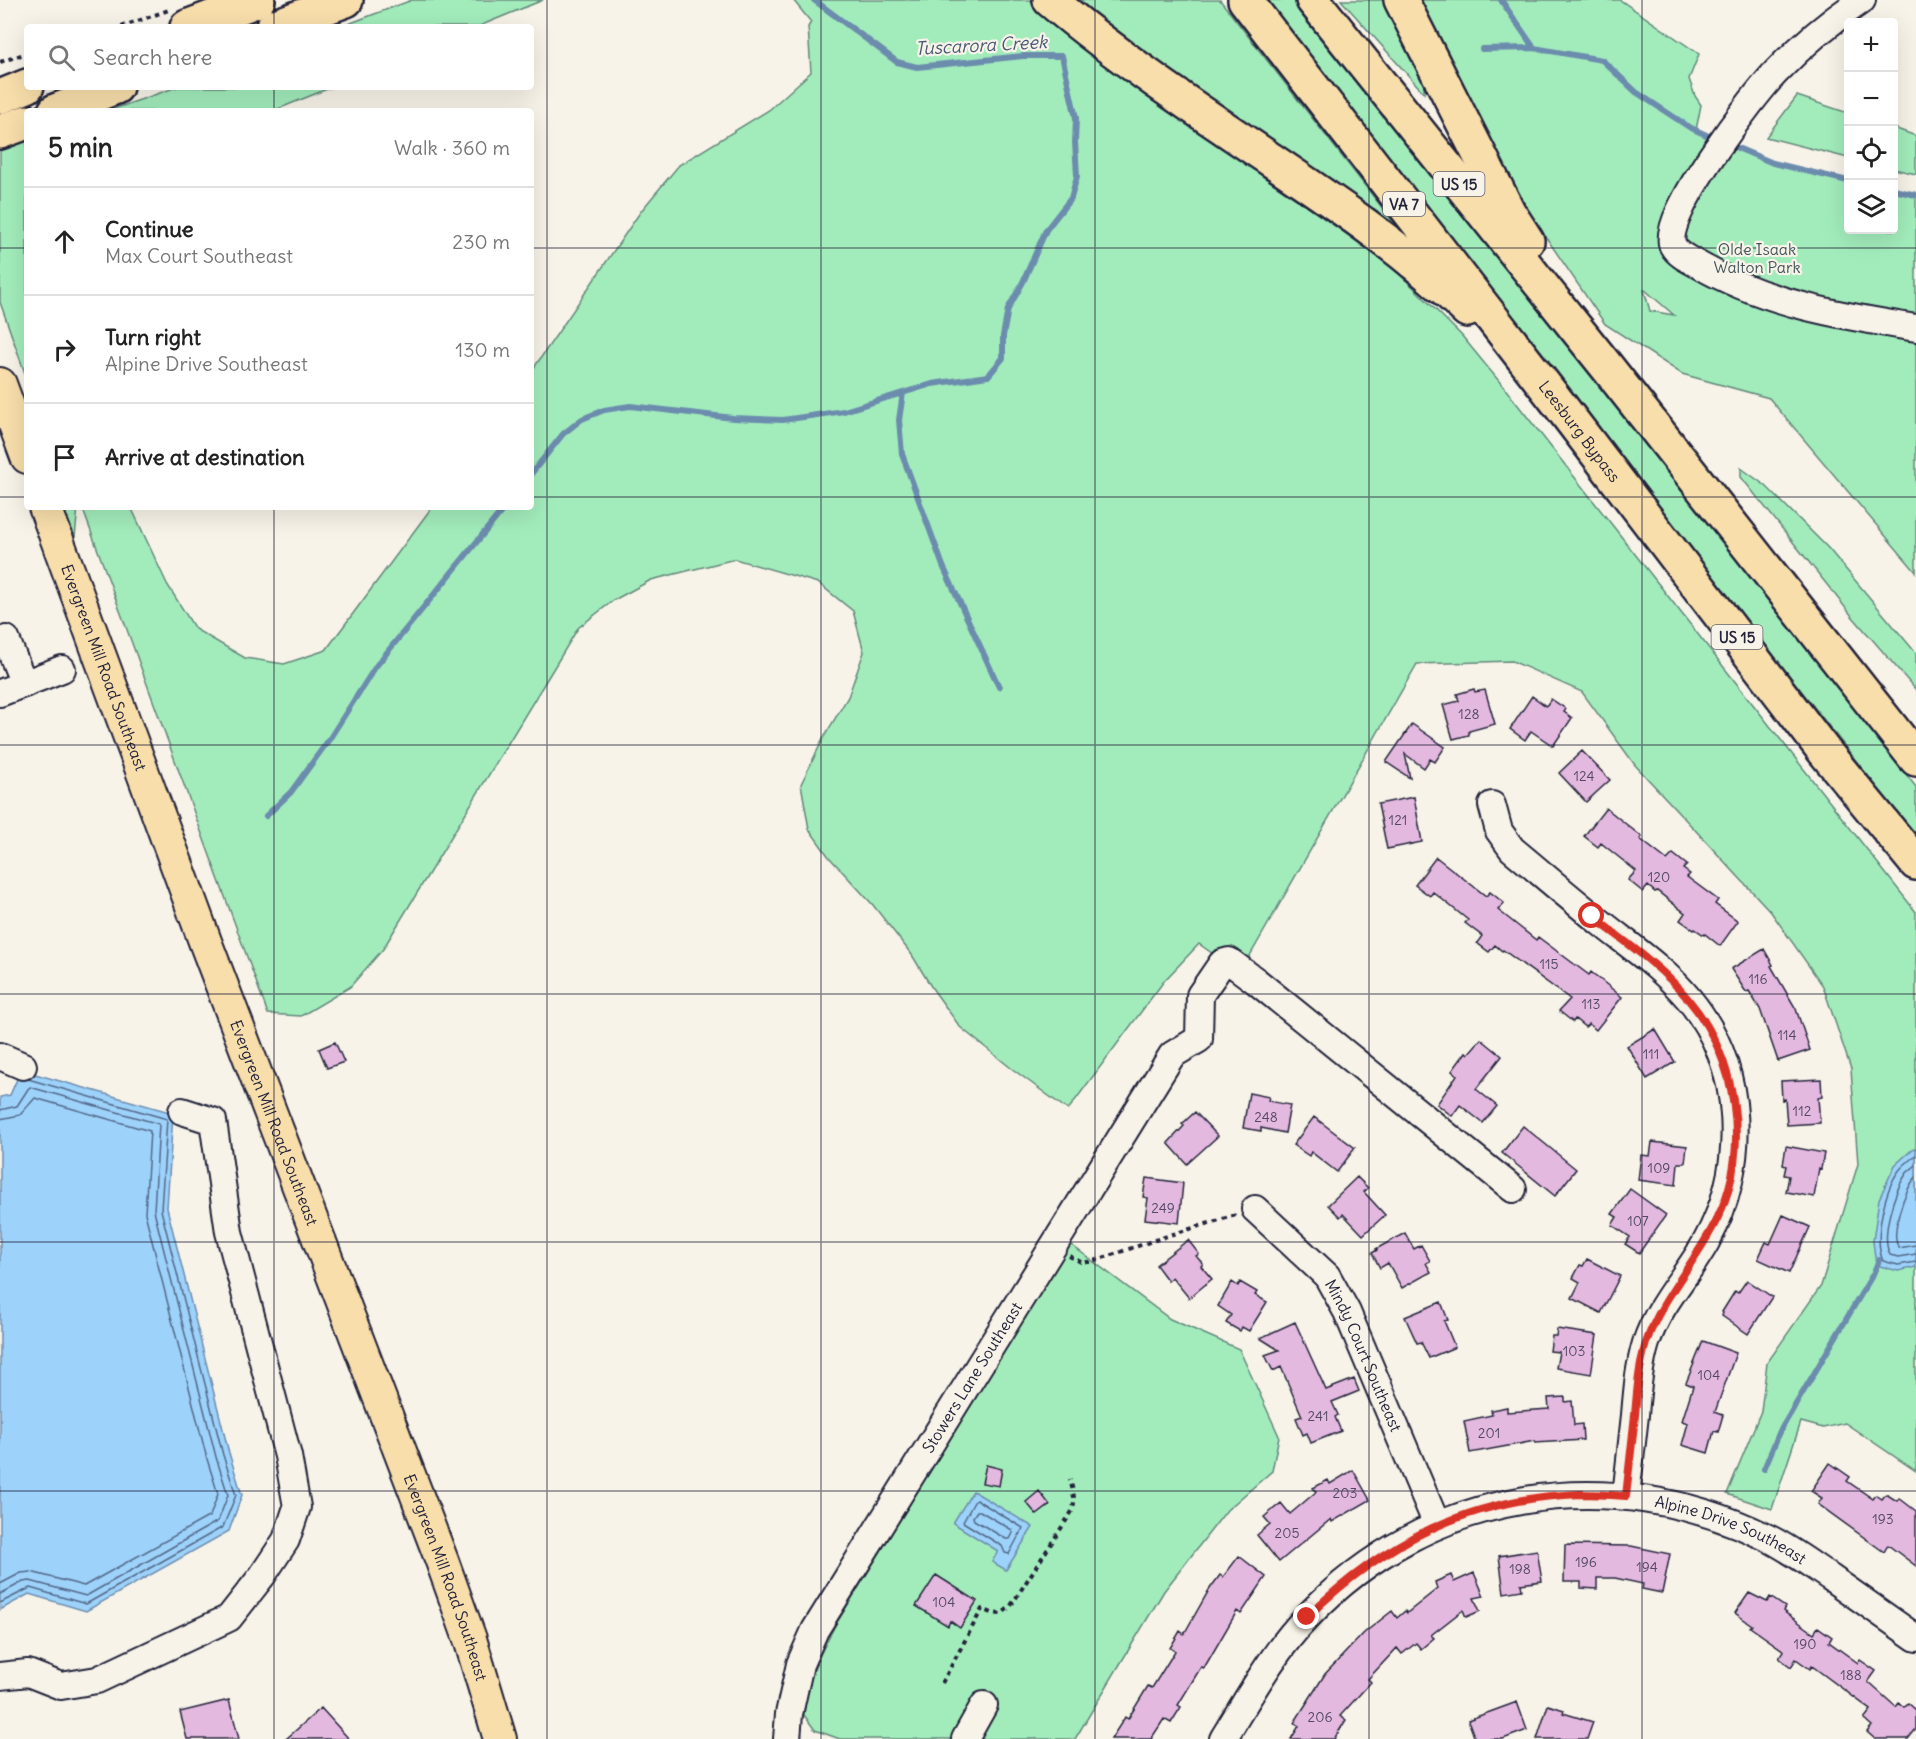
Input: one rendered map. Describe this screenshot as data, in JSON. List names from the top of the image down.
{
  "streets": {
    "highway": ["US 15", "VA 7", "Leesburg Bypass"],
    "main road": ["Evergreen Mill Road Southeast"],
    "street": ["Mindy Court Southeast", "Stowers Lane Southeast", "Alpine Drive Southeast"]
  },
  "crossings": [
    ["Mindy Court Southeast", "Alpine Drive Southeast"]
  ],
  "water": ["Tuscarora Creek"],
  "parks": ["Olde Isaak Walton Park"],
  "house_numbers": [
    "128",
    "124",
    "121",
    "120",
    "115",
    "116",
    "113",
    "114",
    "111",
    "112",
    "248",
    "109",
    "249",
    "107",
    "103",
    "104",
    "241",
    "201",
    "203",
    "193",
    "205",
    "196",
    "194",
    "198",
    "104",
    "190",
    "188",
    "206"
  ],
  "page": {
    "map_buttons": ["+", "−"],
    "search": "Search here",
    "heading": ["5 min", "Walk · 360 m"],
    "list": [
      ["Continue", "Max Court Southeast", "230 m"],
      ["Turn right", "Alpine Drive Southeast", "130 m"],
      "Arrive at destination"
    ]
  }
}
